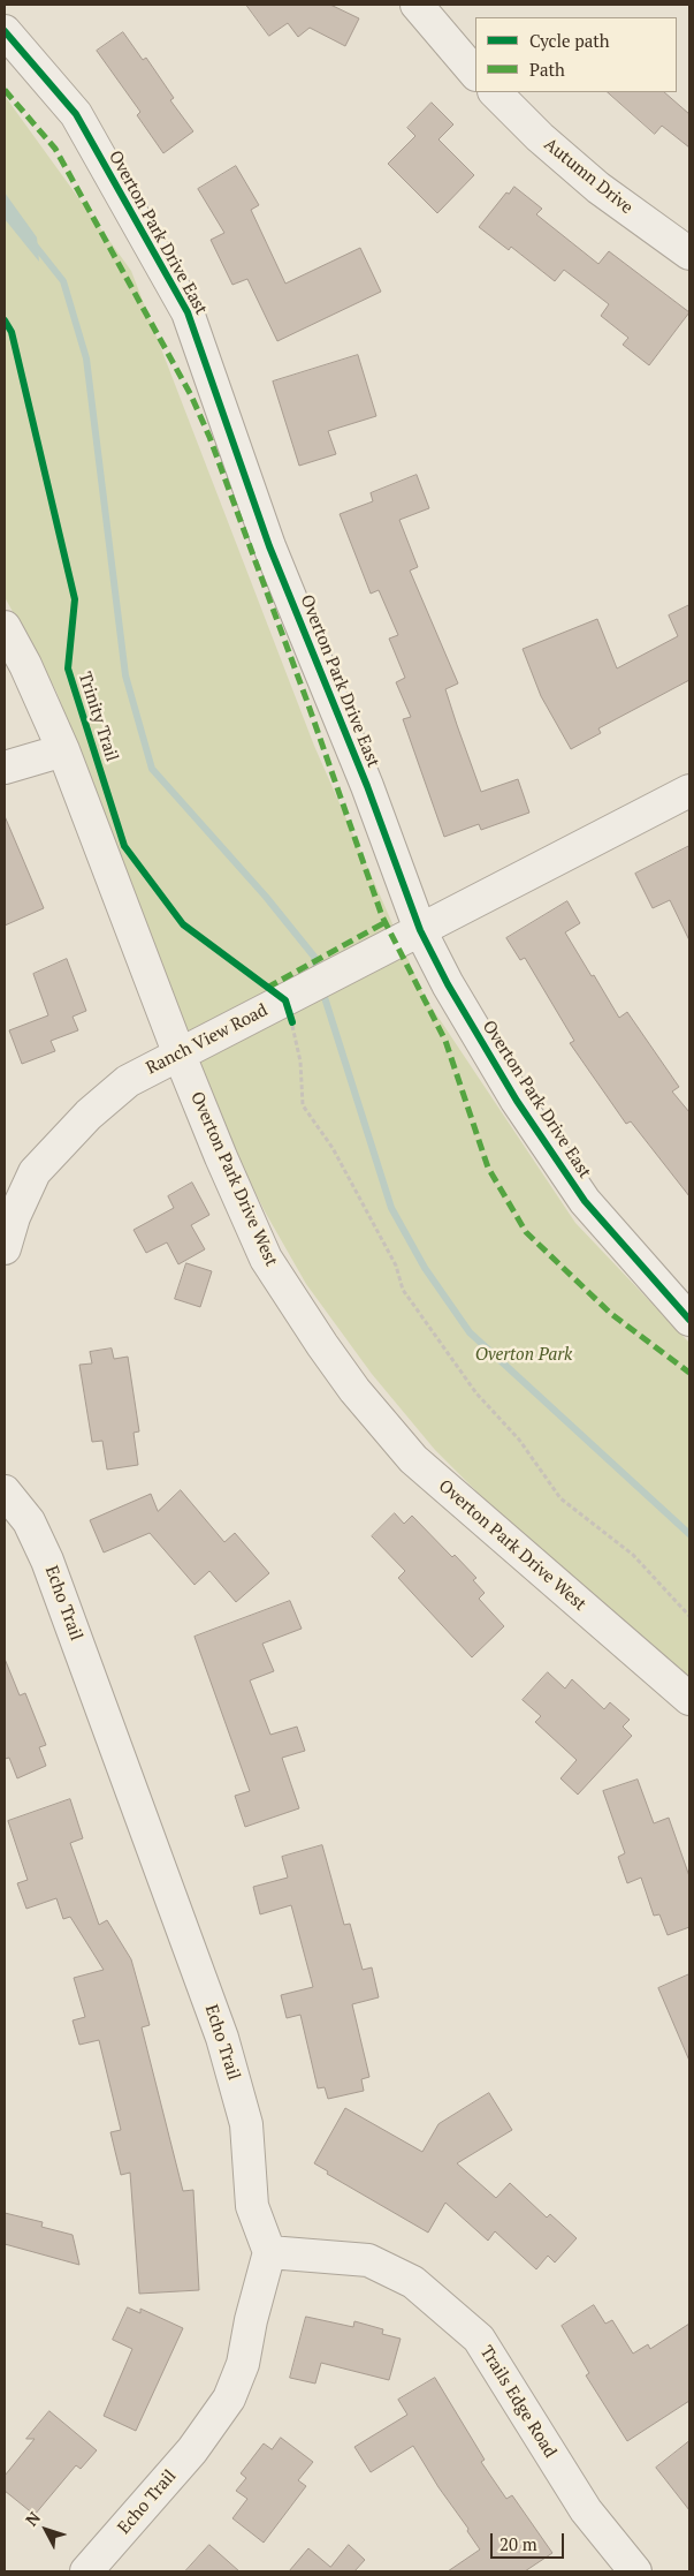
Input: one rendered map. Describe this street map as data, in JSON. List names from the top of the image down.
{
  "streets": {
    "street": [
      "Autumn Drive",
      "Overton Park Drive East",
      "Ranch View Road",
      "Overton Park Drive West",
      "Echo Trail",
      "Trails Edge Road"
    ],
    "cycle path": ["Trinity Trail"]
  },
  "crossings": [
    ["Overton Park Drive East", "Ranch View Road"],
    ["Ranch View Road", "Overton Park Drive West"],
    ["Echo Trail", "Trails Edge Road"]
  ],
  "parks": ["Overton Park"],
  "legend": ["Cycle path", "Path"],
  "scale_bar": "20 m",
  "north": "top left"
}
